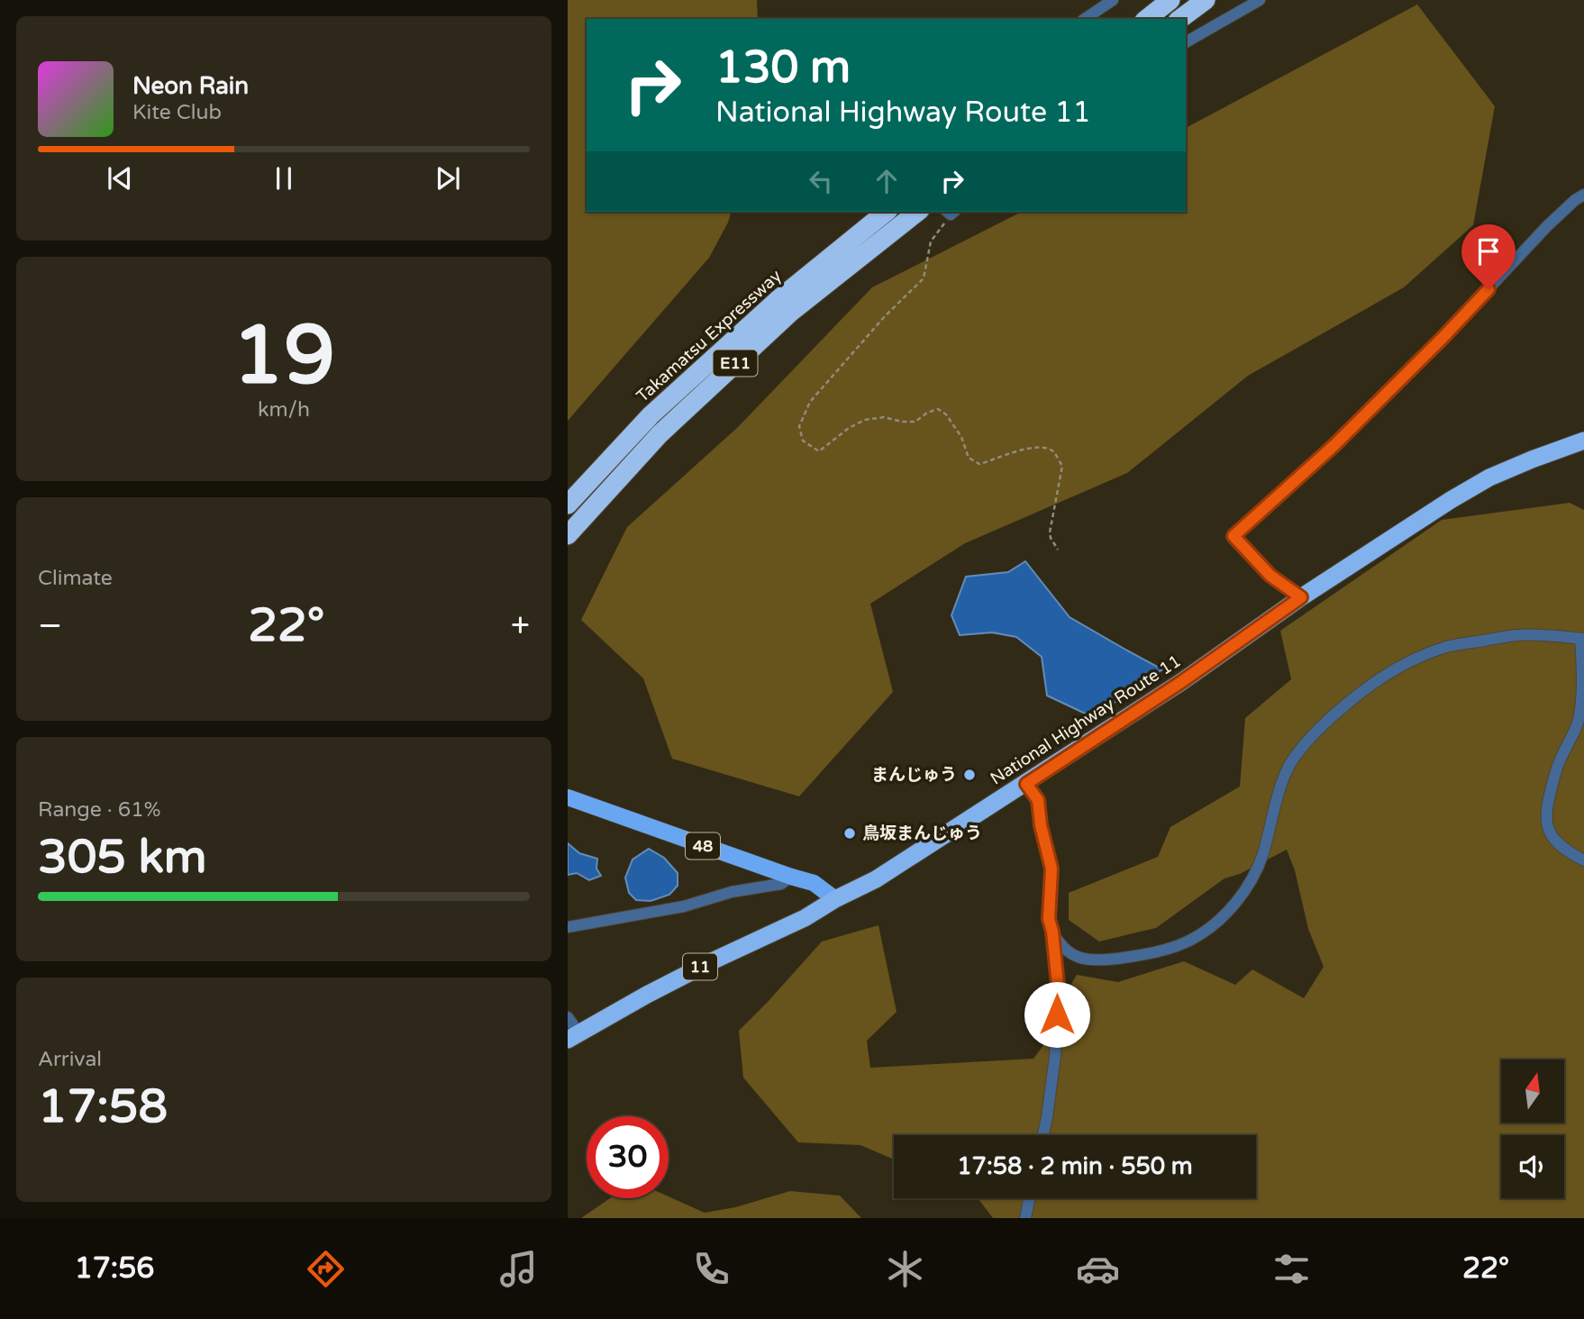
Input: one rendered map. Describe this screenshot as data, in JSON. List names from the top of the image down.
{
  "streets": {
    "highway": [
      "Takamatsu Expressway",
      "E11",
      "National Highway Route 11",
      "11"
    ],
    "main road": ["48"]
  },
  "crossings": [
    ["National Highway Route 11", "48"]
  ],
  "places": ["まんじゅう", "鳥坂まんじゅう"],
  "north": "top",
  "page": {
    "turn": ["130 m", "National Highway Route 11"],
    "song": ["Neon Rain", "Kite Club"],
    "tile": [
      ["19", "km/h"],
      "Climate",
      ["Range · 61%", "305 km"],
      ["Arrival", "17:58"]
    ],
    "heat": ["−", "22°", "+"],
    "limit": "30",
    "trip": "17:58 · 2 min · 550 m",
    "tabs": ["17:56", "22°"]
  }
}
